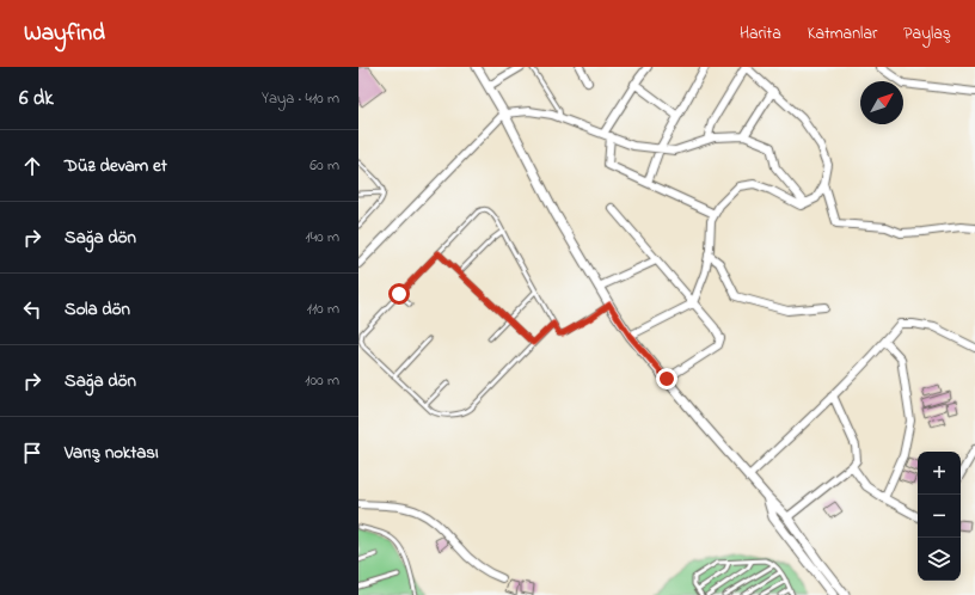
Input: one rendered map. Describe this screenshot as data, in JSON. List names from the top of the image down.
{
  "north": "top right",
  "page": {
    "header": "Wayfind",
    "nav": ["Harita", "Katmanlar", "Paylaş"],
    "heading": ["6 dk", "Yaya · 410 m"],
    "list": [
      ["Düz devam et", "60 m"],
      ["Sağa dön", "140 m"],
      ["Sola dön", "110 m"],
      ["Sağa dön", "100 m"],
      "Varış noktası"
    ],
    "map_buttons": ["+", "−"]
  }
}
